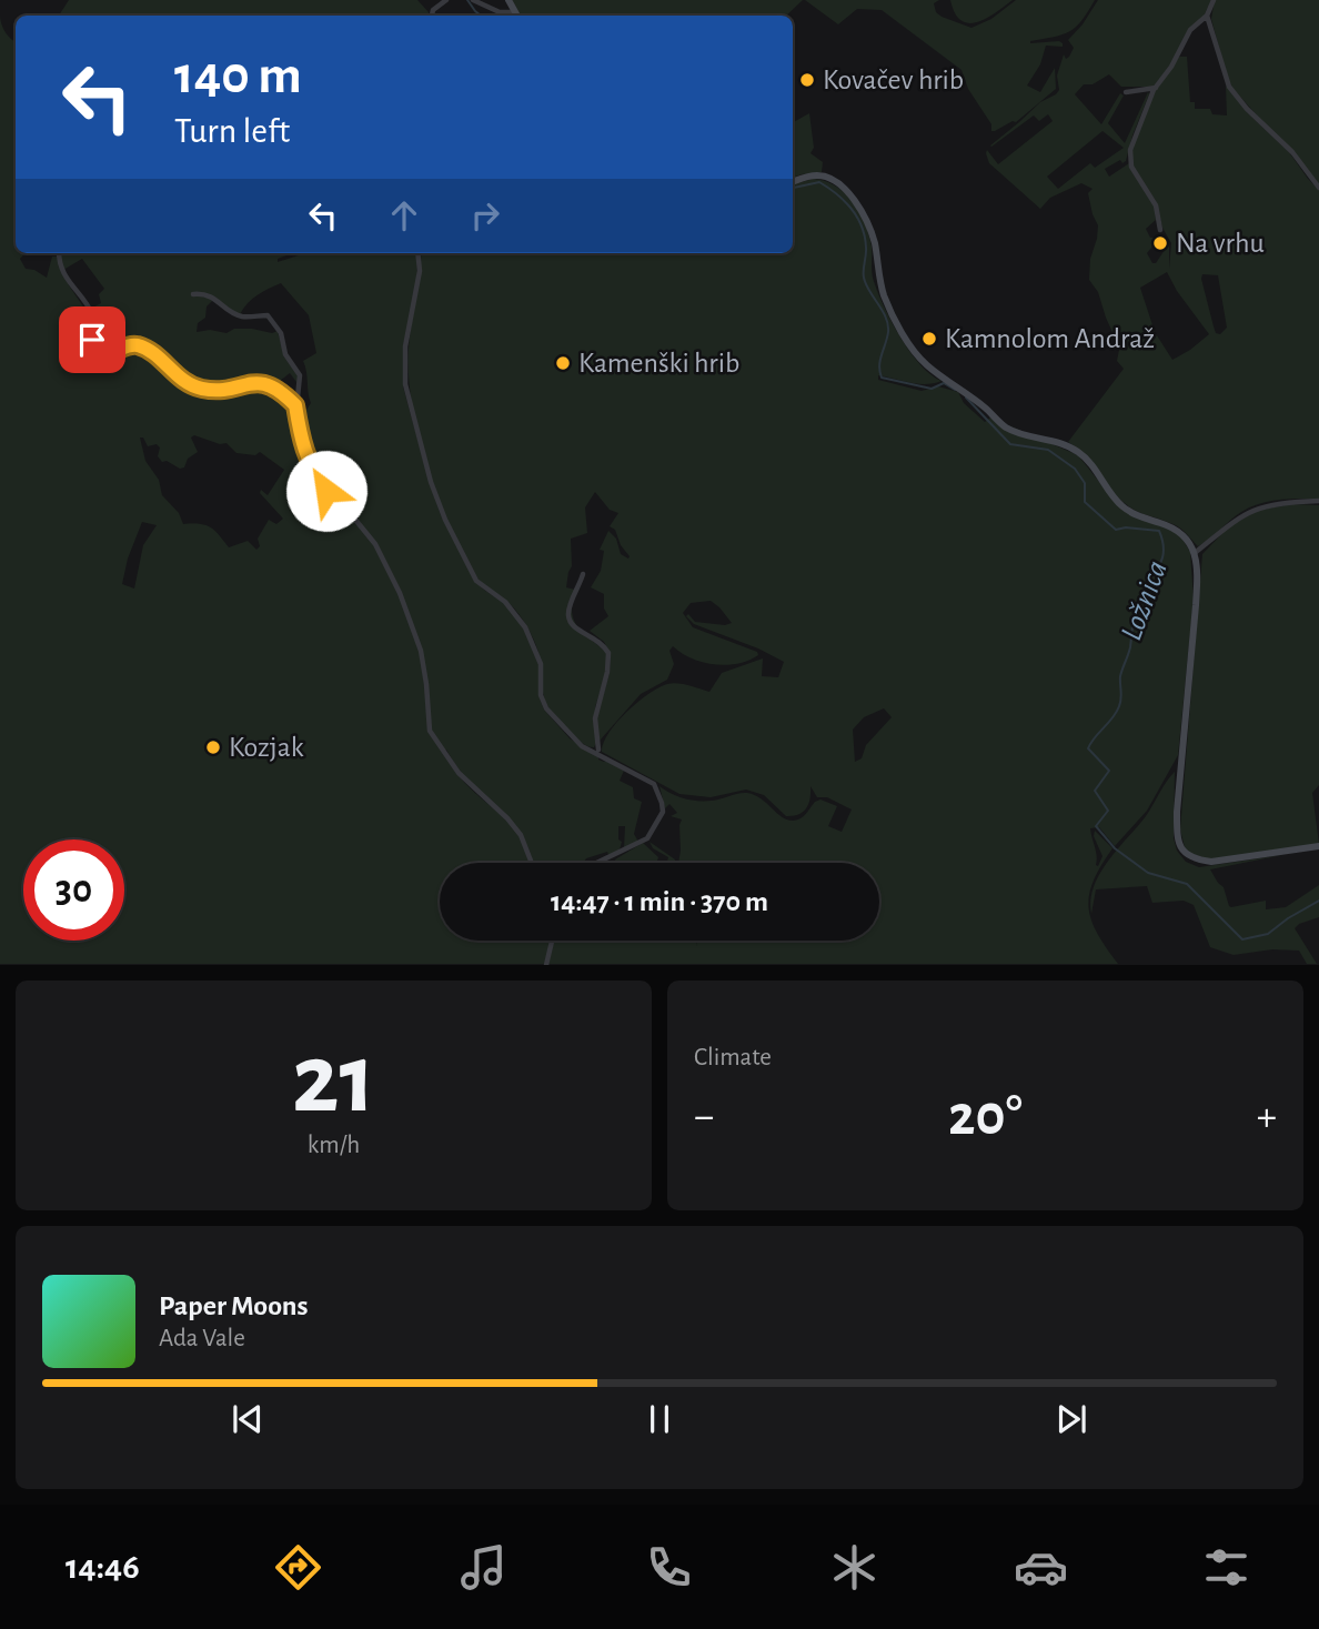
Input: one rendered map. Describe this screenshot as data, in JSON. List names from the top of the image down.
{
  "water": ["Ložnica"],
  "places": [
    "Kovačev hrib",
    "Na vrhu",
    "Kamnolom Andraž",
    "Kamenški hrib",
    "Kozjak"
  ],
  "page": {
    "turn": ["140 m", "Turn left"],
    "limit": "30",
    "trip": "14:47 · 1 min · 370 m",
    "tile": [
      ["21", "km/h"],
      "Climate"
    ],
    "heat": ["−", "20°", "+"],
    "song": ["Paper Moons", "Ada Vale"],
    "tabs": "14:46"
  }
}
